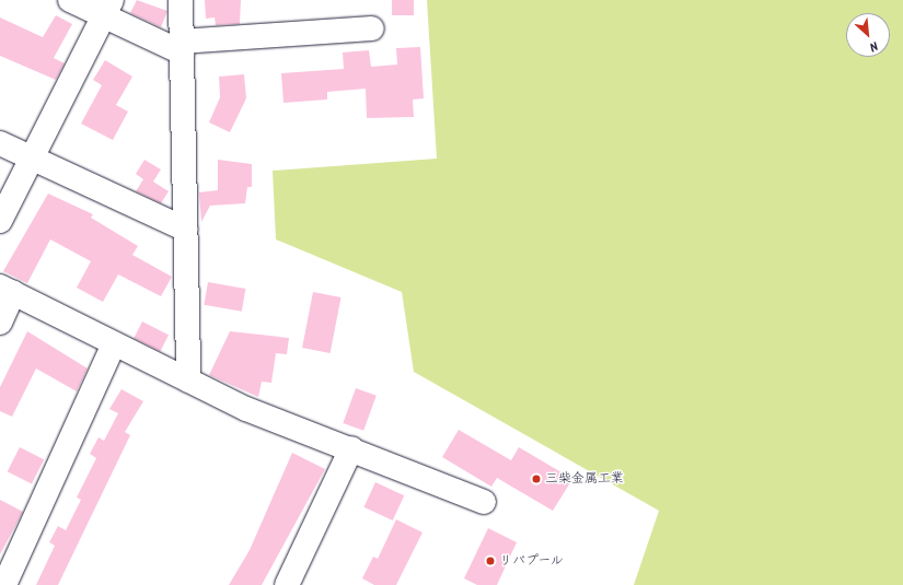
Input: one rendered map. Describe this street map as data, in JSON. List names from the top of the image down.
{
  "places": ["三柴金属工業", "リバプール"],
  "north": "bottom right"
}
